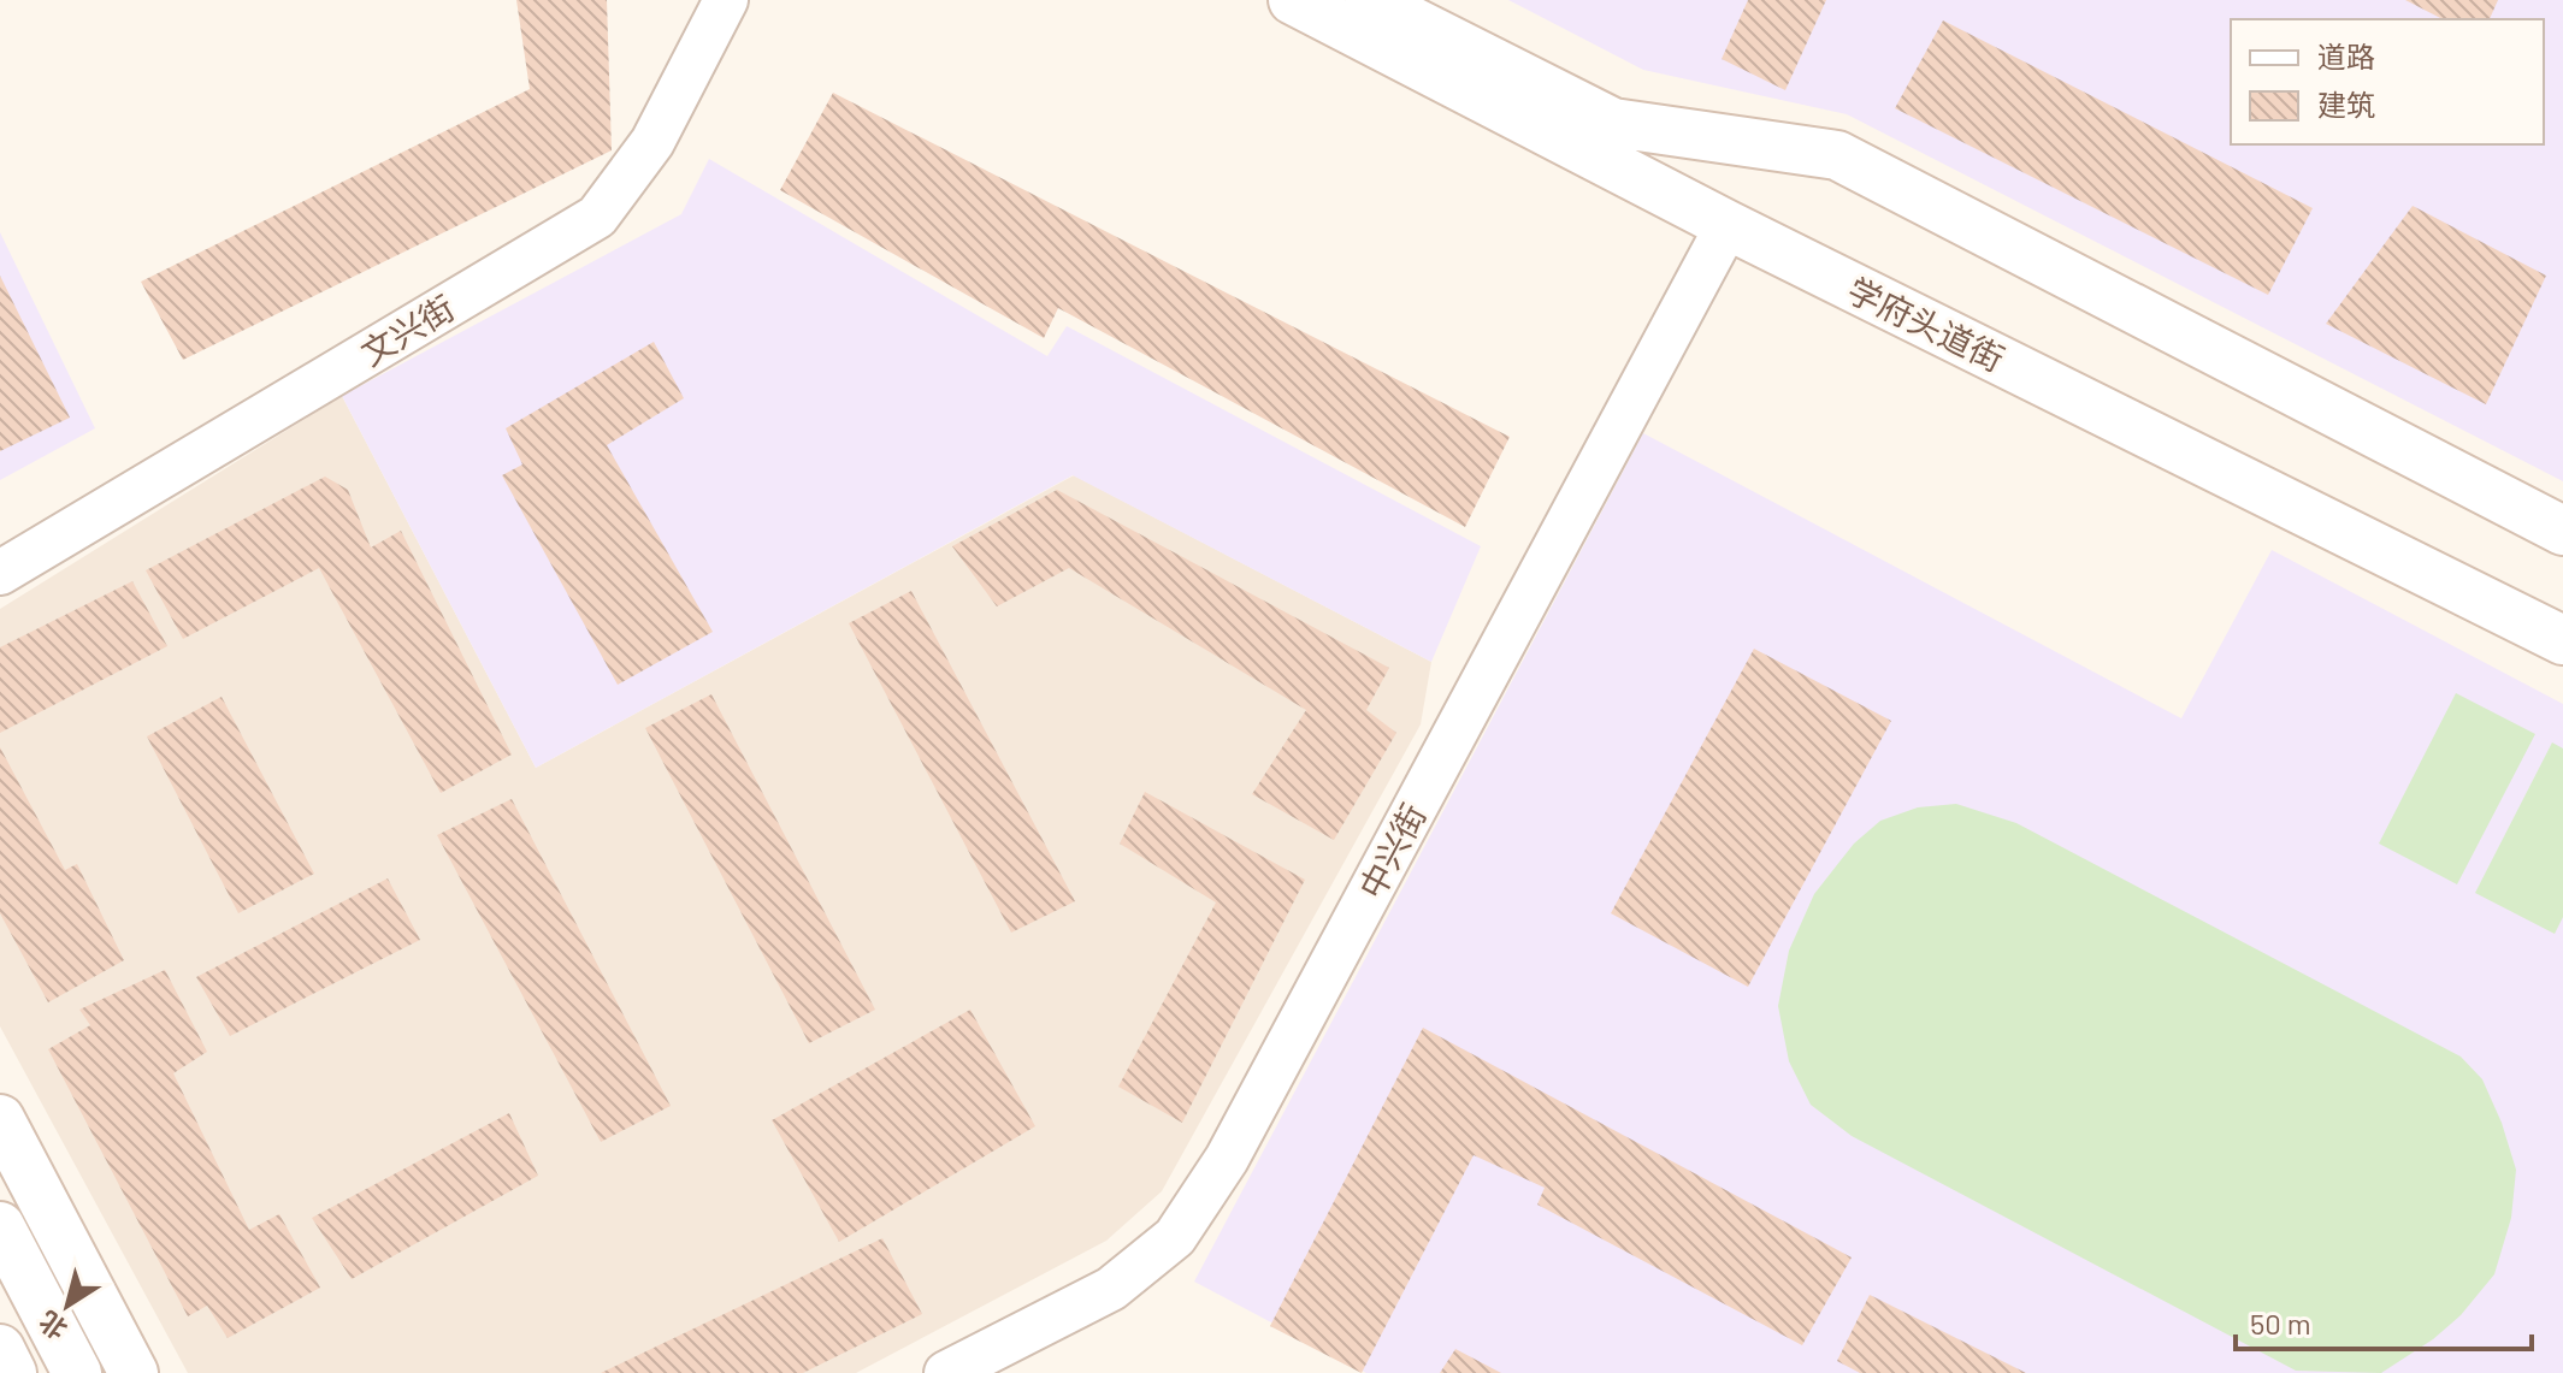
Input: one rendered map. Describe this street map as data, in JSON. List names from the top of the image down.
{
  "streets": {
    "main road": ["学府头道街"],
    "street": ["文兴街", "中兴街"]
  },
  "crossings": [
    ["学府头道街", "中兴街"]
  ],
  "legend": ["道路", "建筑"],
  "scale_bar": "50 m",
  "north": "bottom left"
}
